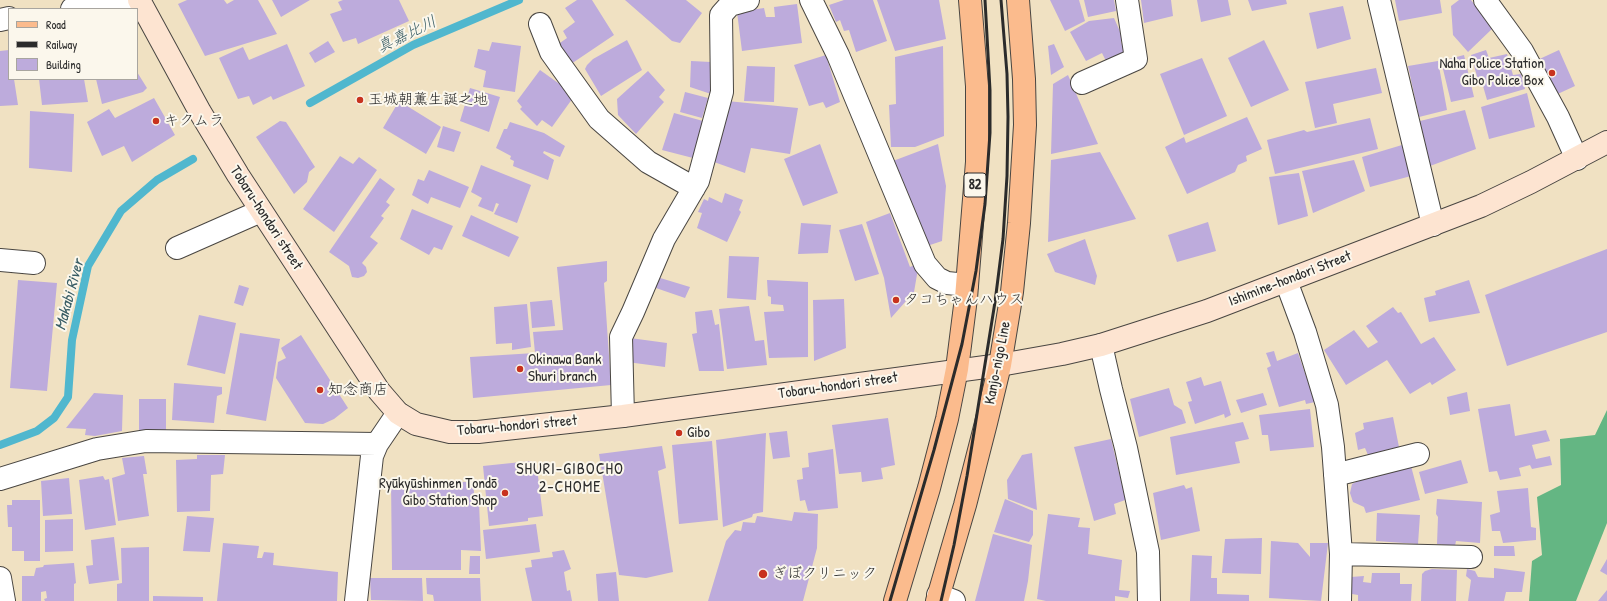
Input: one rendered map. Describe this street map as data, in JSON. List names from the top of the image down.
{
  "streets": {
    "main road": [
      "82",
      "Tobaru-hondori street",
      "Ishimine-hondori Street",
      "Kanjo-nigo Line"
    ]
  },
  "crossings": [
    ["82", "Tobaru-hondori street"],
    ["82", "Ishimine-hondori Street"],
    ["Tobaru-hondori street", "Ishimine-hondori Street"],
    ["Ishimine-hondori Street", "Kanjo-nigo Line"]
  ],
  "districts": ["SHURI-GIBOCHO 2-CHOME"],
  "water": ["真嘉比川", "Makabi River"],
  "places": [
    "Naha Police Station Gibo Police Box",
    "玉城朝薫生誕之地",
    "キクムラ",
    "タコちゃんハウス",
    "Okinawa Bank Shuri branch",
    "知念商店",
    "Gibo",
    "Ryūkyūshinmen Tondō Gibo Station Shop",
    "ぎぼクリニック"
  ],
  "legend": ["Road", "Railway", "Building"]
}
